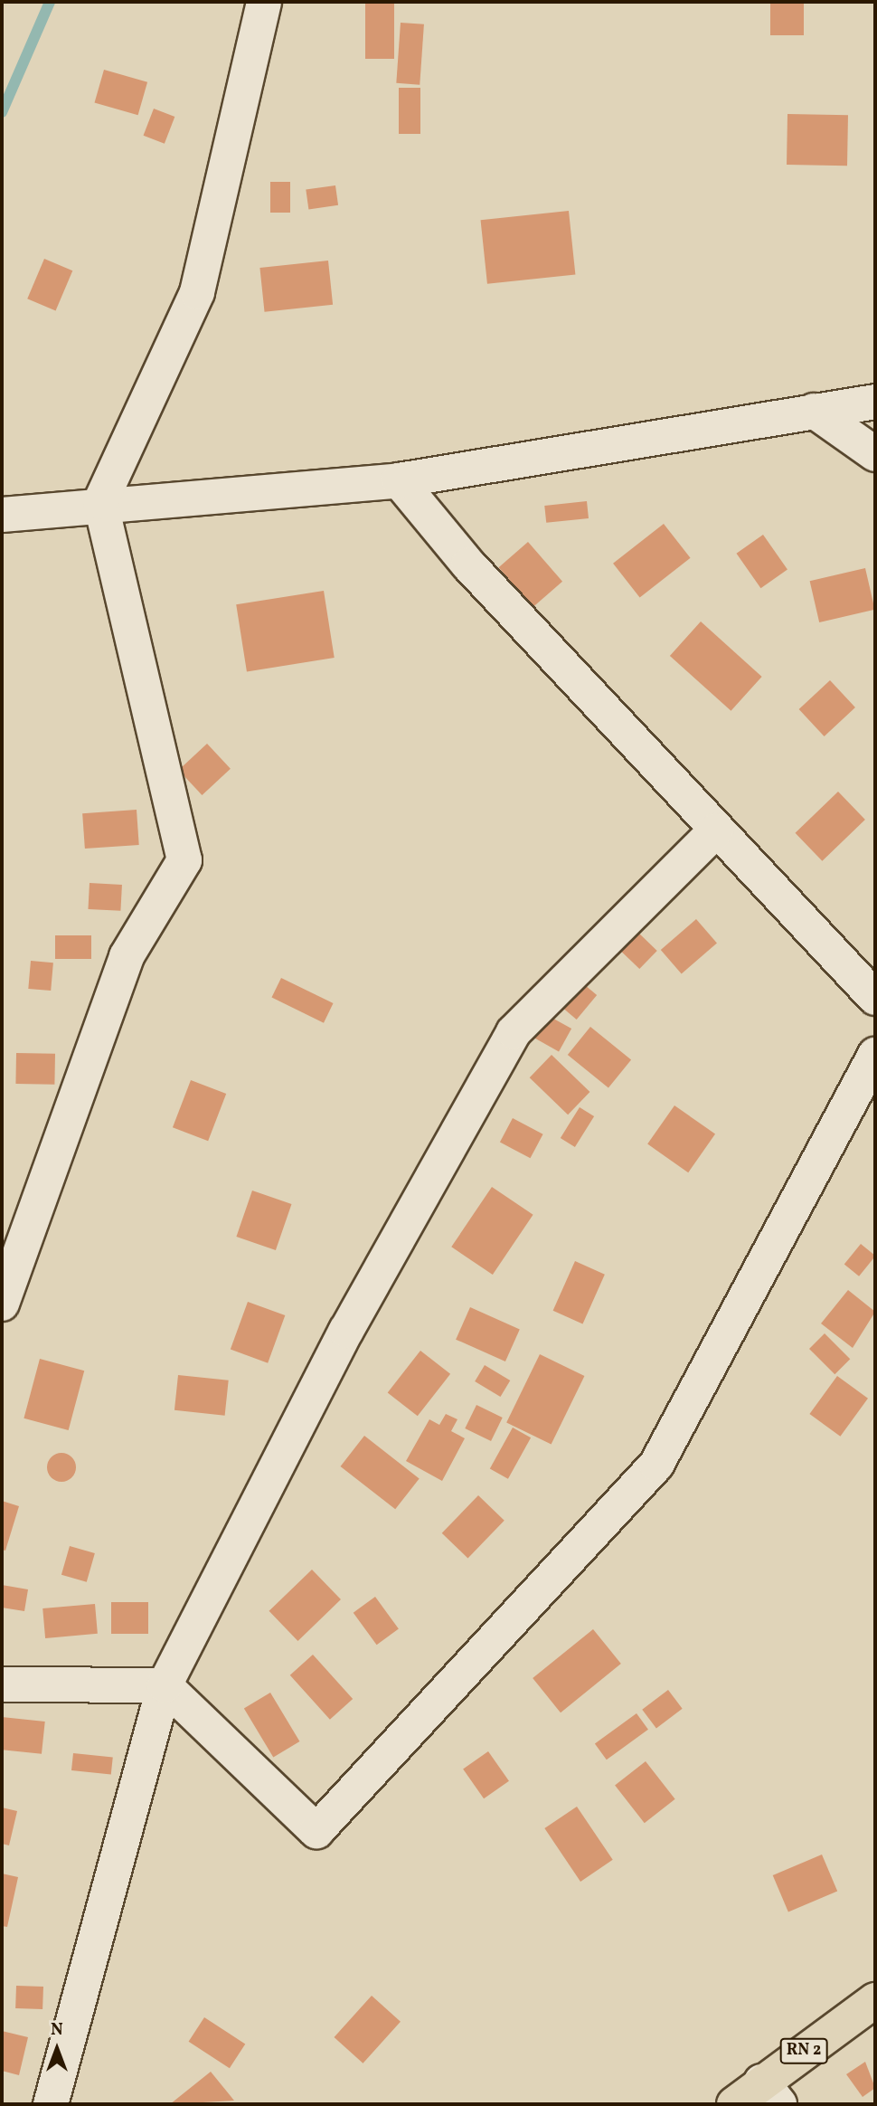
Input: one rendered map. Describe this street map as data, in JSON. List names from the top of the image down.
{
  "streets": {
    "main road": ["RN 2"]
  },
  "north": "top"
}
